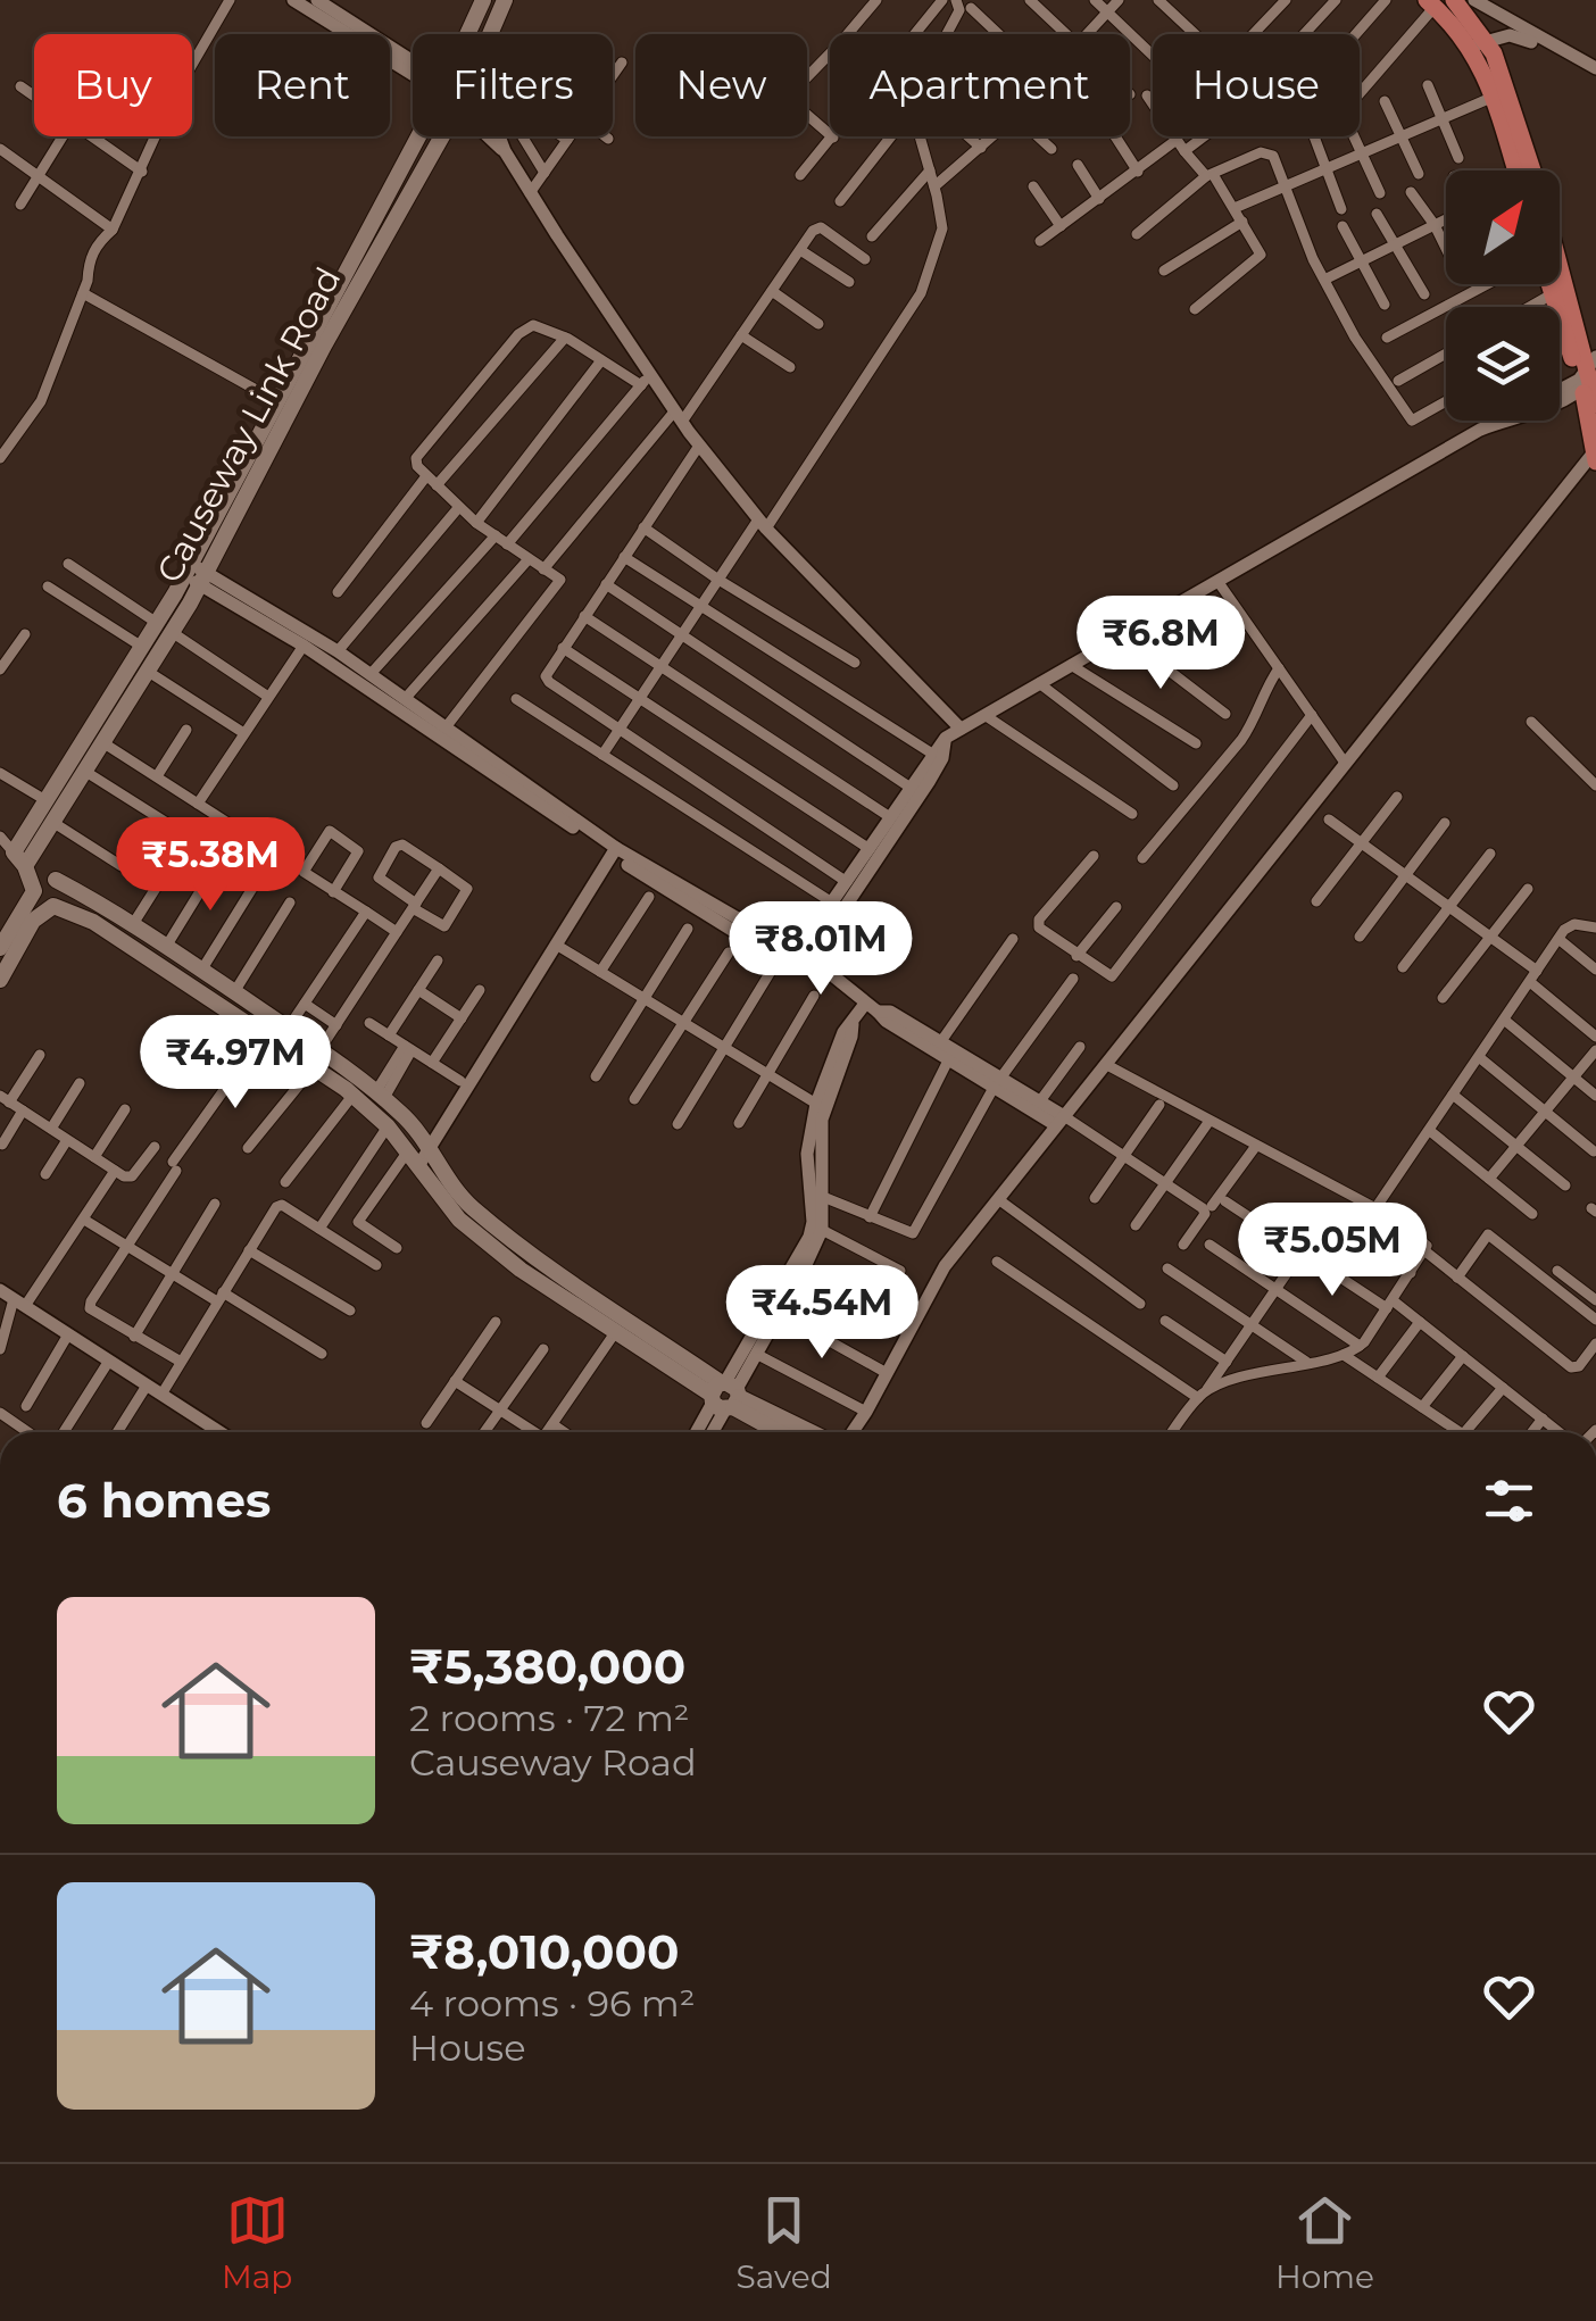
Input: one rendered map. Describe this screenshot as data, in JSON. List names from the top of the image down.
{
  "streets": {
    "main road": ["Causeway Link Road"]
  },
  "north": "top right",
  "page": {
    "chip": [
      "Buy",
      "Rent",
      "Filters",
      "New",
      "Apartment",
      "House"
    ],
    "price": [
      "₹6.8M",
      "₹5.38M",
      "₹8.01M",
      "₹4.97M",
      "₹5.05M",
      "₹4.54M"
    ],
    "heading": "6 homes",
    "list": [
      {
        "name": "₹5,380,000",
        "note": "2 rooms · 72 m² · Causeway Road"
      },
      {
        "name": "₹8,010,000",
        "note": "4 rooms · 96 m² · House"
      }
    ],
    "tabs": ["Map", "Saved", "Home"]
  }
}
